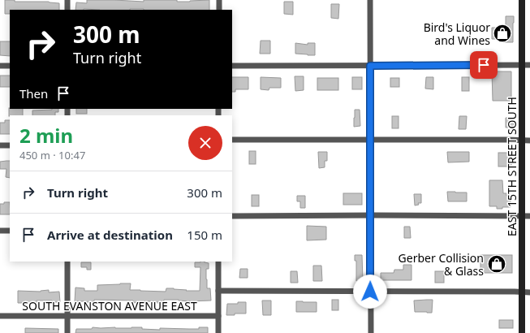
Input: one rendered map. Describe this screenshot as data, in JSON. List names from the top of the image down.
{
  "streets": {
    "main road": ["EAST 15TH STREET SOUTH"],
    "street": ["SOUTH EVANSTON AVENUE EAST"]
  },
  "places": {
    "shop": ["Bird's Liquor and Wines", "Gerber Collision & Glass"]
  },
  "page": {
    "turn": ["300 m", "Turn right"],
    "then": "Then",
    "heading": ["2 min", "450 m · 10:47"],
    "list": [
      {
        "name": "Turn right",
        "value": "300 m"
      },
      {
        "name": "Arrive at destination",
        "value": "150 m"
      }
    ]
  }
}
